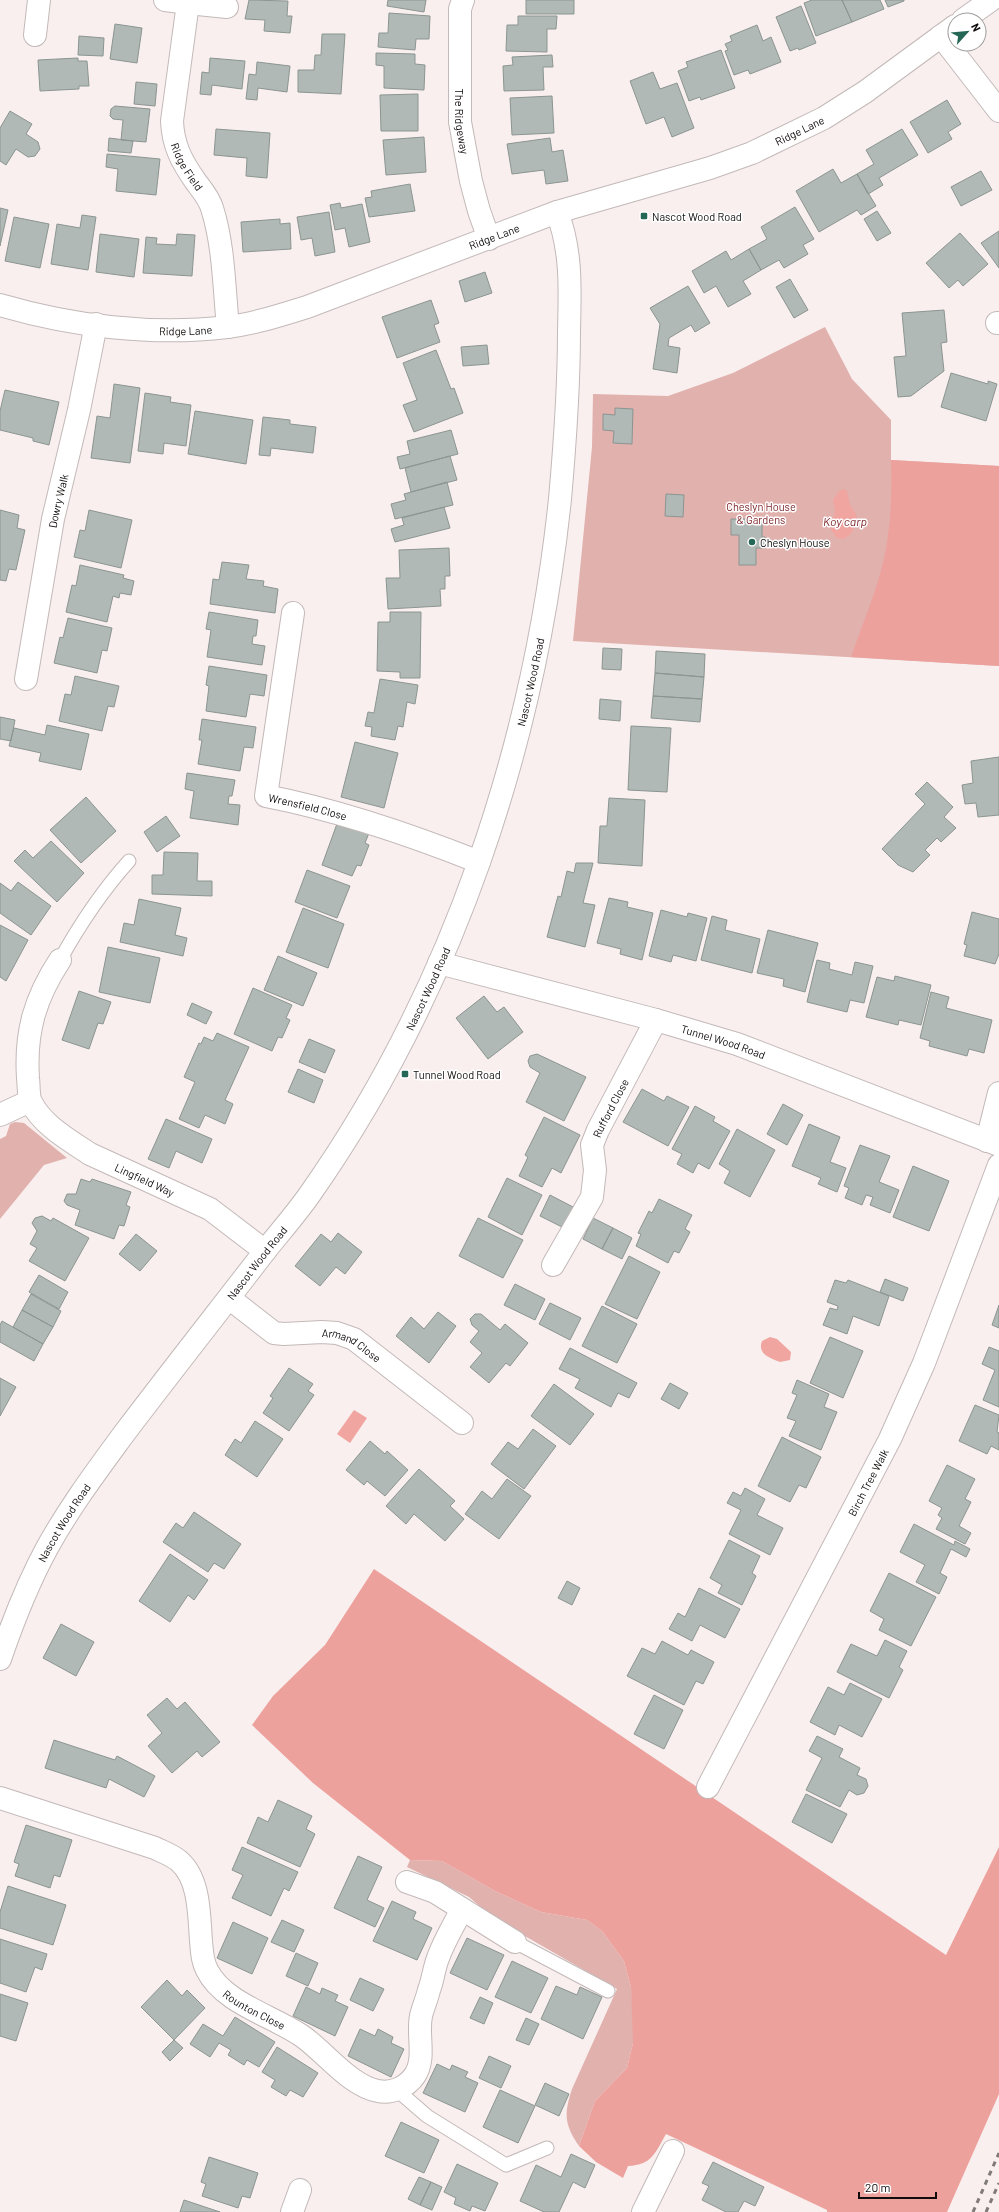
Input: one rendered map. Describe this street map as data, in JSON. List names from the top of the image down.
{
  "streets": {
    "street": [
      "The Ridgeway",
      "Ridge Lane",
      "Ridge Field",
      "Dowry Walk",
      "Nascot Wood Road",
      "Wrensfield Close",
      "Tunnel Wood Road",
      "Rufford Close",
      "Lingfield Way",
      "Armand Close",
      "Birch Tree Walk",
      "Rounton Close"
    ]
  },
  "crossings": [
    ["The Ridgeway", "Ridge Lane"],
    ["Ridge Lane", "Ridge Field"],
    ["Ridge Lane", "Dowry Walk"],
    ["Ridge Lane", "Nascot Wood Road"],
    ["Nascot Wood Road", "Wrensfield Close"],
    ["Nascot Wood Road", "Tunnel Wood Road"],
    ["Nascot Wood Road", "Lingfield Way"],
    ["Nascot Wood Road", "Armand Close"],
    ["Tunnel Wood Road", "Rufford Close"]
  ],
  "water": ["Koy carp"],
  "parks": ["Cheslyn House & Gardens"],
  "places": {
    "transit": ["Nascot Wood Road", "Tunnel Wood Road"],
    "other": ["Cheslyn House"]
  },
  "scale_bar": "20 m",
  "north": "top right"
}
